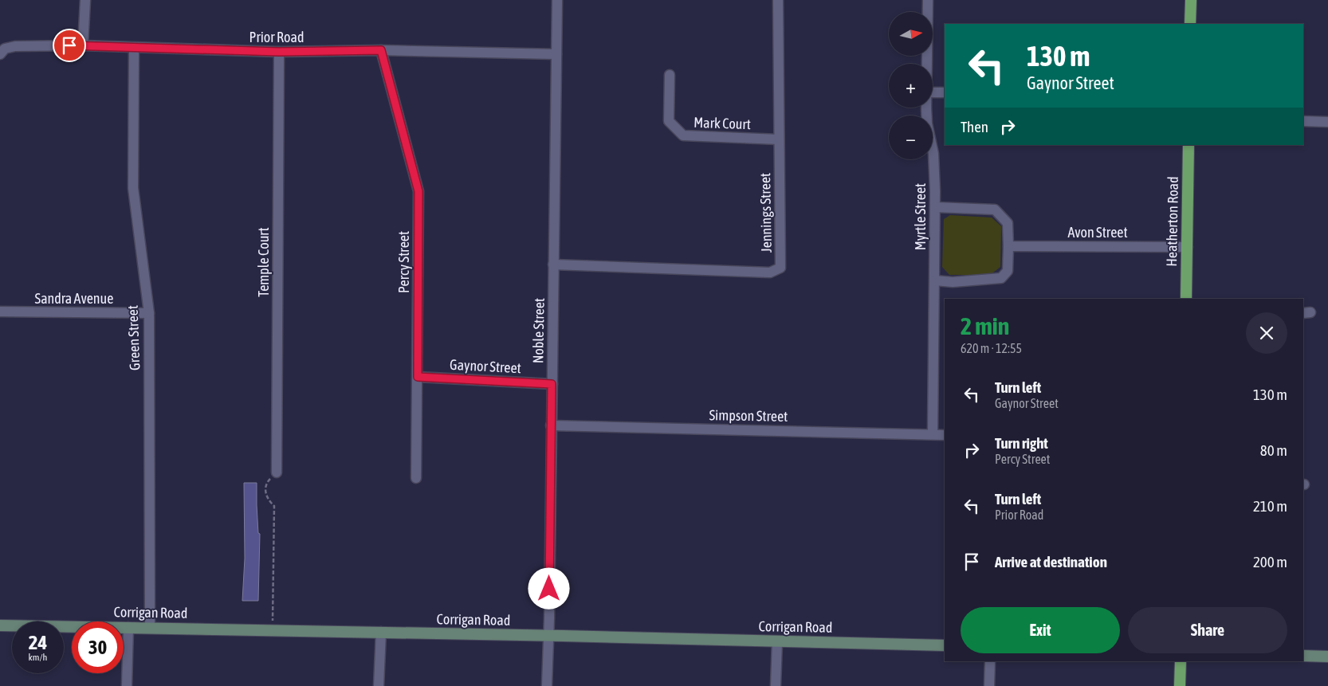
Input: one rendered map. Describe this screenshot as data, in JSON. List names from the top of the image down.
{
  "streets": {
    "main road": ["Heatherton Road", "Corrigan Road"],
    "street": [
      "Prior Road",
      "Mark Court",
      "Jennings Street",
      "Myrtle Street",
      "Avon Street",
      "Temple Court",
      "Percy Street",
      "Sandra Avenue",
      "Noble Street",
      "Green Street",
      "Gaynor Street",
      "Simpson Street"
    ]
  },
  "crossings": [
    ["Prior Road", "Temple Court"],
    ["Prior Road", "Percy Street"],
    ["Prior Road", "Noble Street"],
    ["Prior Road", "Green Street"],
    ["Mark Court", "Jennings Street"],
    ["Jennings Street", "Noble Street"],
    ["Myrtle Street", "Simpson Street"],
    ["Heatherton Road", "Avon Street"],
    ["Percy Street", "Gaynor Street"],
    ["Sandra Avenue", "Green Street"],
    ["Noble Street", "Gaynor Street"],
    ["Noble Street", "Simpson Street"],
    ["Noble Street", "Corrigan Road"],
    ["Green Street", "Corrigan Road"]
  ],
  "north": "right",
  "page": {
    "map_buttons": ["+", "−"],
    "turn": ["130 m", "Gaynor Street"],
    "then": "Then",
    "heading": ["2 min", "620 m · 12:55"],
    "list": [
      {
        "name": "Turn left",
        "note": "Gaynor Street",
        "value": "130 m"
      },
      {
        "name": "Turn right",
        "note": "Percy Street",
        "value": "80 m"
      },
      {
        "name": "Turn left",
        "note": "Prior Road",
        "value": "210 m"
      },
      {
        "name": "Arrive at destination",
        "value": "200 m"
      }
    ],
    "buttons": ["Exit", "Share"],
    "speed": "24 km/h",
    "limit": "30"
  }
}
